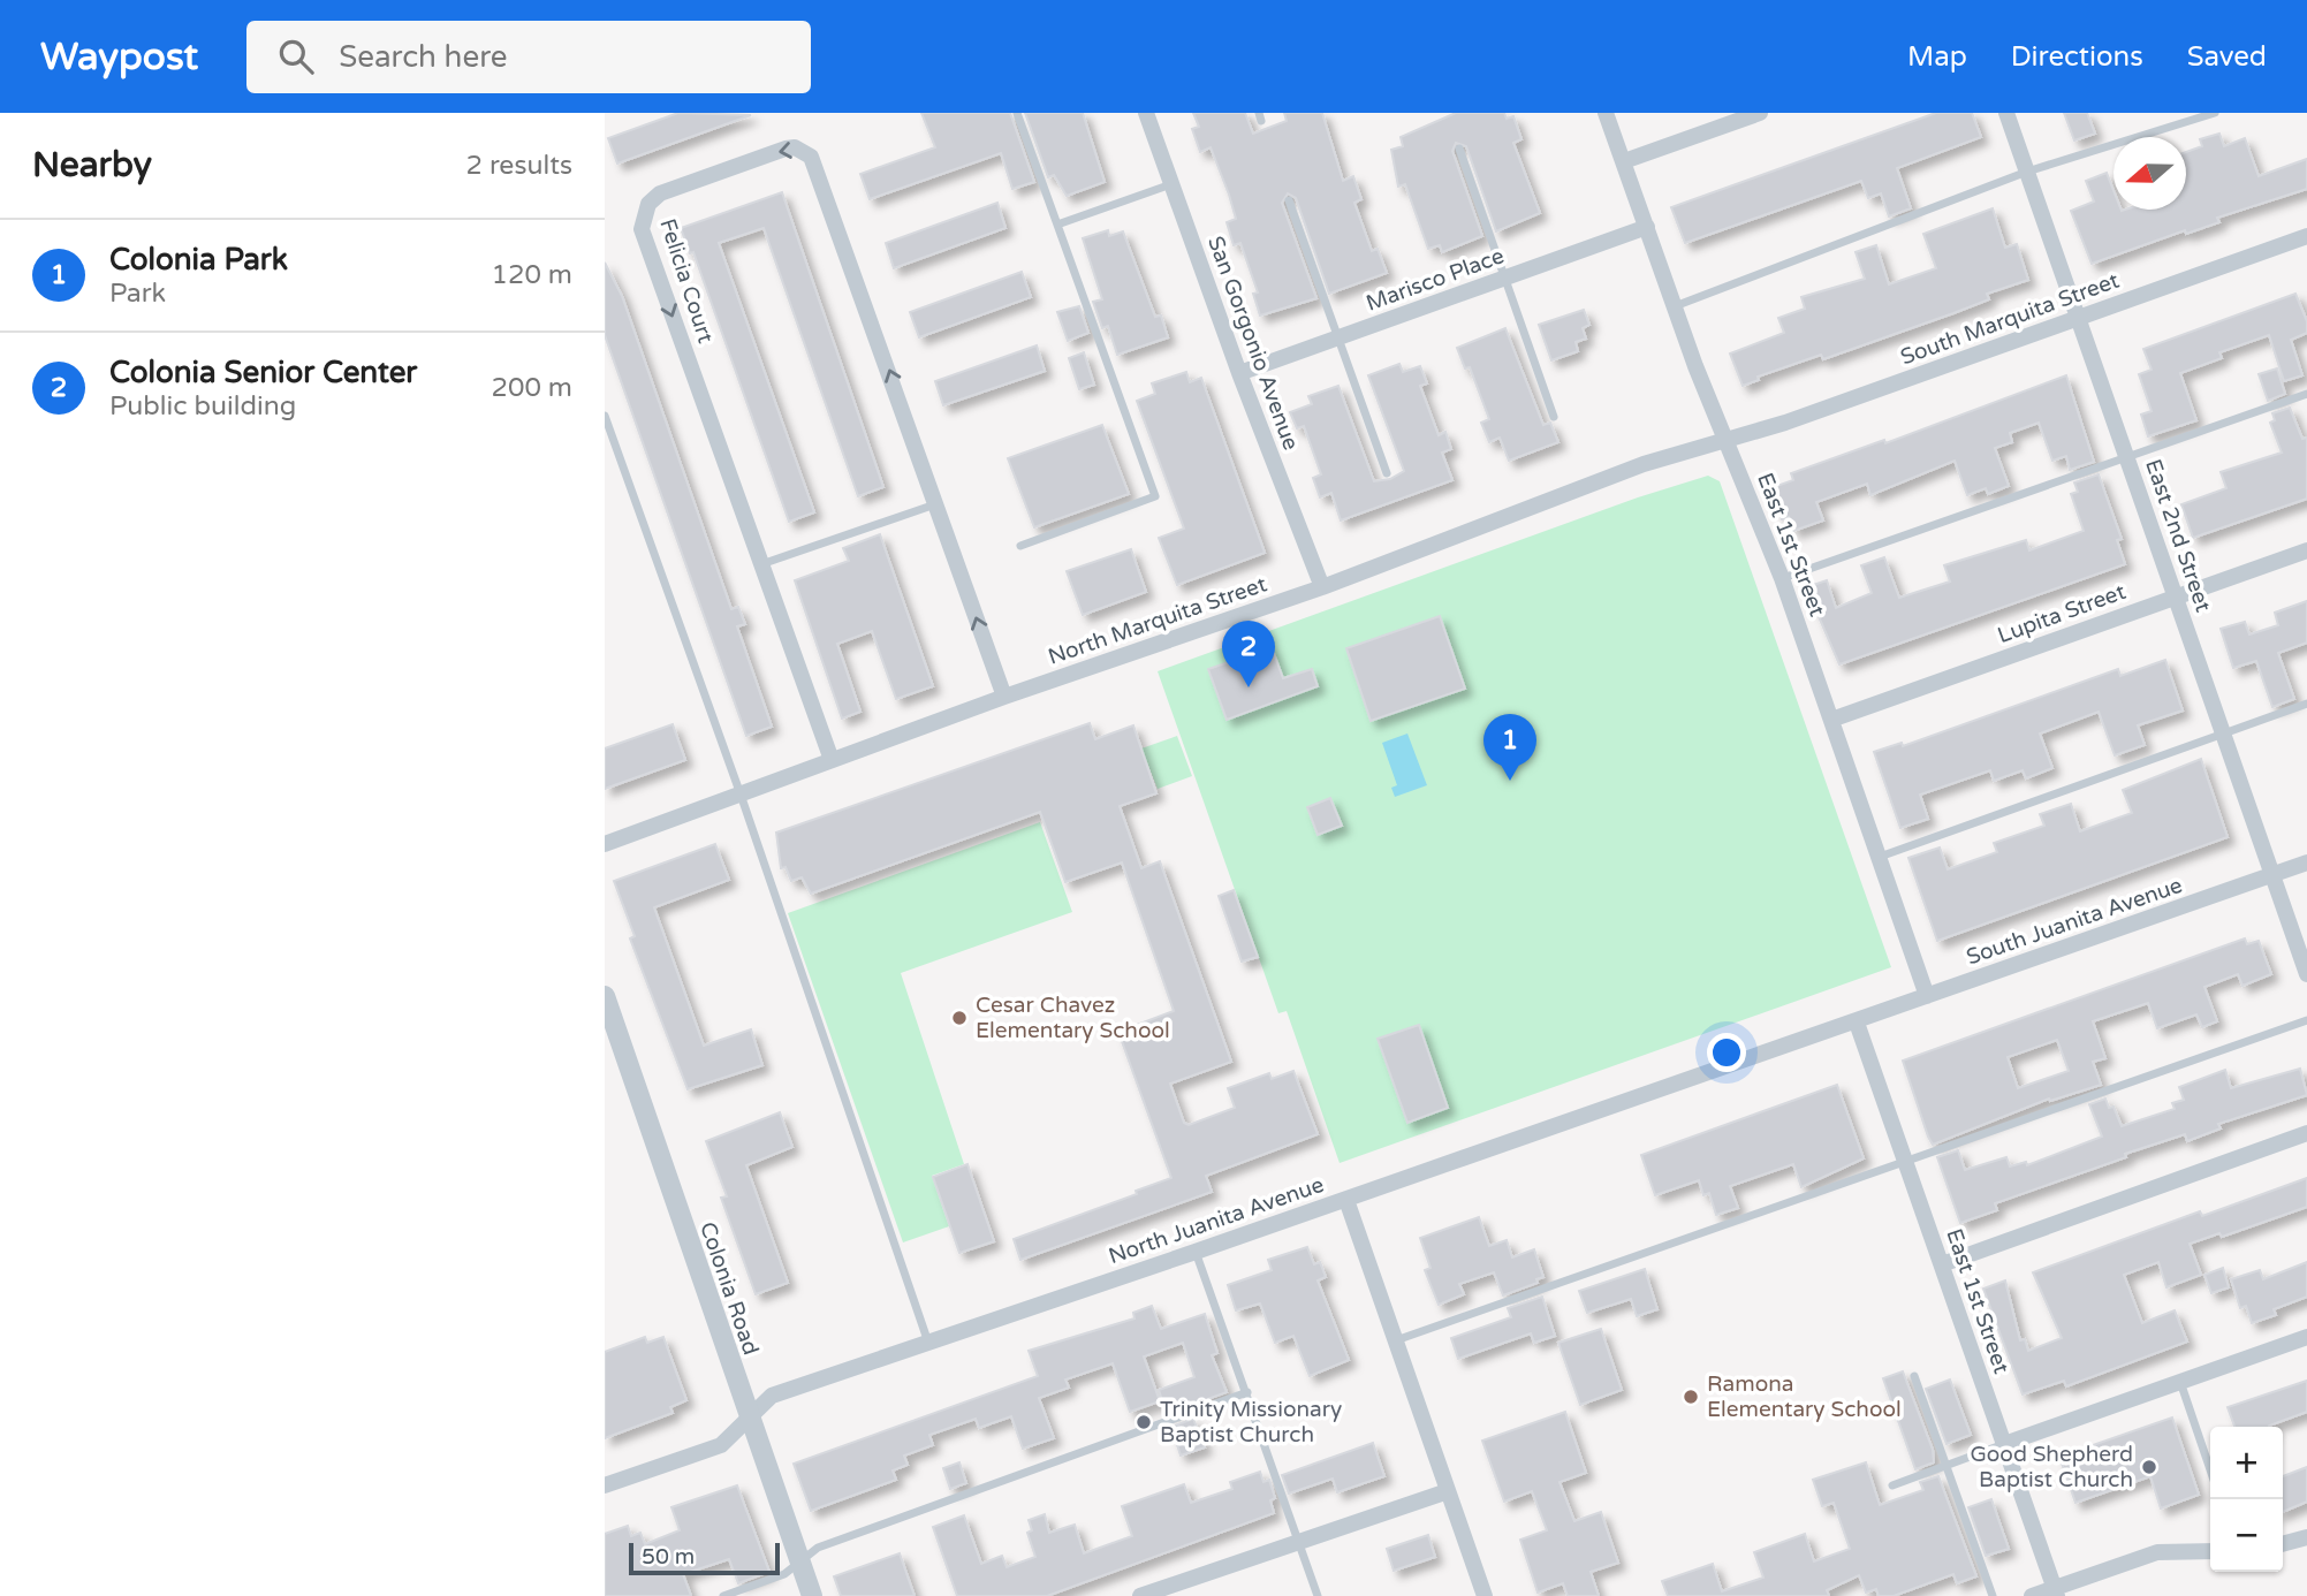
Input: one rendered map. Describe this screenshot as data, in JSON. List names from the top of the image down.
{
  "streets": {
    "street": [
      "Marisco Place",
      "Felicia Court",
      "South Marquita Street",
      "San Gorgonio Avenue",
      "East 2nd Street",
      "East 1st Street",
      "Lupita Street",
      "North Marquita Street",
      "South Juanita Avenue",
      "North Juanita Avenue",
      "Colonia Road"
    ]
  },
  "crossings": [
    ["Marisco Place", "San Gorgonio Avenue"],
    ["Marisco Place", "East 1st Street"],
    ["Felicia Court", "North Marquita Street"],
    ["South Marquita Street", "East 2nd Street"],
    ["South Marquita Street", "East 1st Street"],
    ["South Marquita Street", "North Marquita Street"],
    ["San Gorgonio Avenue", "North Marquita Street"],
    ["East 2nd Street", "Lupita Street"],
    ["East 2nd Street", "South Juanita Avenue"],
    ["East 1st Street", "Lupita Street"],
    ["East 1st Street", "North Marquita Street"],
    ["East 1st Street", "South Juanita Avenue"],
    ["East 1st Street", "North Juanita Avenue"],
    ["South Juanita Avenue", "North Juanita Avenue"],
    ["North Juanita Avenue", "Colonia Road"]
  ],
  "places": [
    "Cesar Chavez Elementary School",
    "Ramona Elementary School",
    "Trinity Missionary Baptist Church",
    "Good Shepherd Baptist Church"
  ],
  "scale_bar": "50 m",
  "north": "left",
  "page": {
    "header": "Waypost",
    "search": "Search here",
    "nav": ["Map", "Directions", "Saved"],
    "heading": ["Nearby", "2 results"],
    "list": [
      {
        "mark": "1",
        "name": "Colonia Park",
        "note": "Park",
        "value": "120 m"
      },
      {
        "mark": "2",
        "name": "Colonia Senior Center",
        "note": "Public building",
        "value": "200 m"
      }
    ],
    "pins": ["2", "1"],
    "map_buttons": ["+", "−"],
    "scale": "50 m"
  }
}
